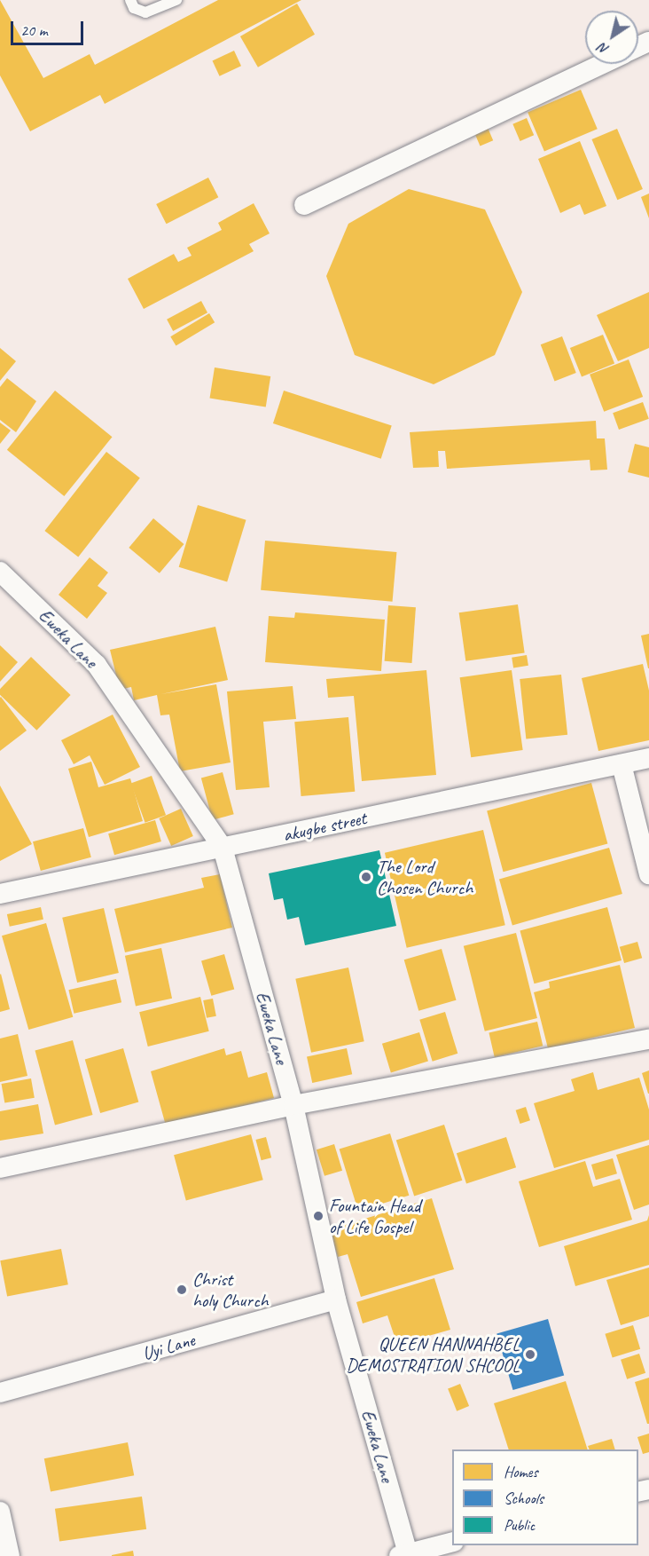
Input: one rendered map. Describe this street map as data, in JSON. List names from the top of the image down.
{
  "streets": {
    "street": ["Eweka Lane", "akugbe street", "Uyi Lane"]
  },
  "crossings": [
    ["Eweka Lane", "akugbe street"],
    ["Eweka Lane", "Uyi Lane"]
  ],
  "places": [
    "The Lord Chosen Church",
    "Fountain Head of Life Gospel",
    "Christ holy Church",
    "QUEEN HANNAHBEL DEMOSTRATION SHCOOL"
  ],
  "legend": ["Homes", "Schools", "Public"],
  "scale_bar": "20 m",
  "north": "bottom left"
}
